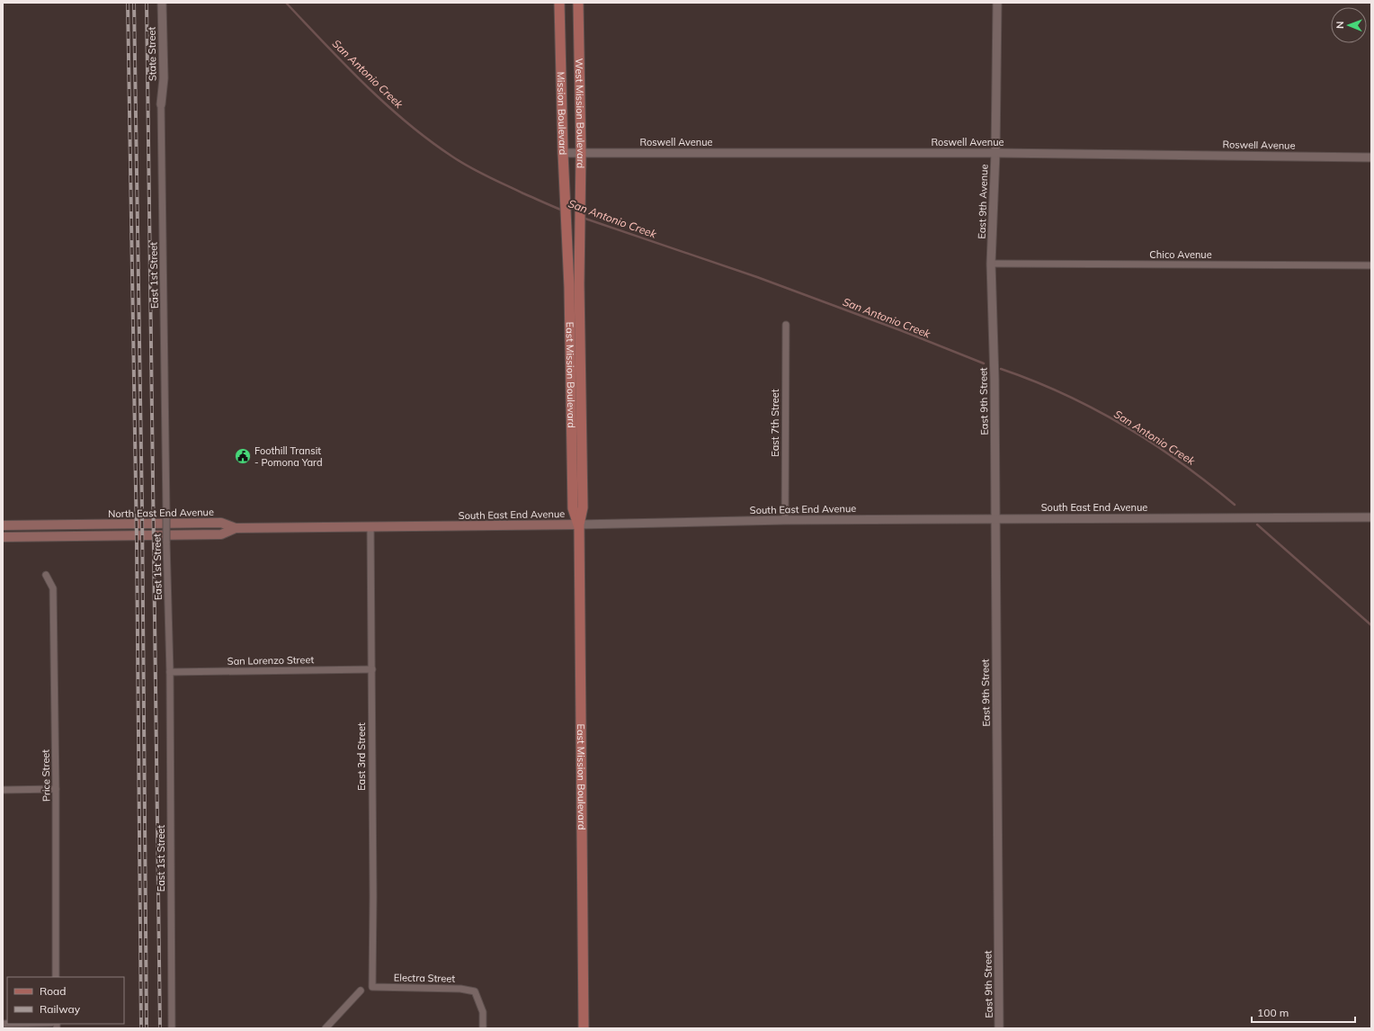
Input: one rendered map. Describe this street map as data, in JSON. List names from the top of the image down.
{
  "streets": {
    "main road": [
      "Mission Boulevard",
      "West Mission Boulevard",
      "East Mission Boulevard",
      "South East End Avenue",
      "North East End Avenue"
    ],
    "street": [
      "State Street",
      "Roswell Avenue",
      "East 9th Avenue",
      "Chico Avenue",
      "East 1st Street",
      "East 9th Street",
      "East 7th Street",
      "San Lorenzo Street",
      "East 3rd Street",
      "Price Street",
      "Electra Street"
    ]
  },
  "crossings": [
    ["State Street", "East 1st Street"],
    ["Mission Boulevard", "Roswell Avenue"],
    ["Mission Boulevard", "East Mission Boulevard"],
    ["West Mission Boulevard", "Roswell Avenue"],
    ["West Mission Boulevard", "East Mission Boulevard"],
    ["Roswell Avenue", "East 9th Avenue"],
    ["East 9th Avenue", "Chico Avenue"],
    ["East 9th Avenue", "East 9th Street"],
    ["East 1st Street", "San Lorenzo Street"],
    ["East Mission Boulevard", "South East End Avenue"],
    ["East 9th Street", "South East End Avenue"],
    ["East 7th Street", "South East End Avenue"],
    ["South East End Avenue", "North East End Avenue"],
    ["South East End Avenue", "East 3rd Street"],
    ["San Lorenzo Street", "East 3rd Street"],
    ["East 3rd Street", "Electra Street"]
  ],
  "water": ["San Antonio Creek"],
  "places": {
    "public building": ["Foothill Transit - Pomona Yard"]
  },
  "legend": ["Road", "Railway"],
  "scale_bar": "100 m",
  "north": "left"
}
